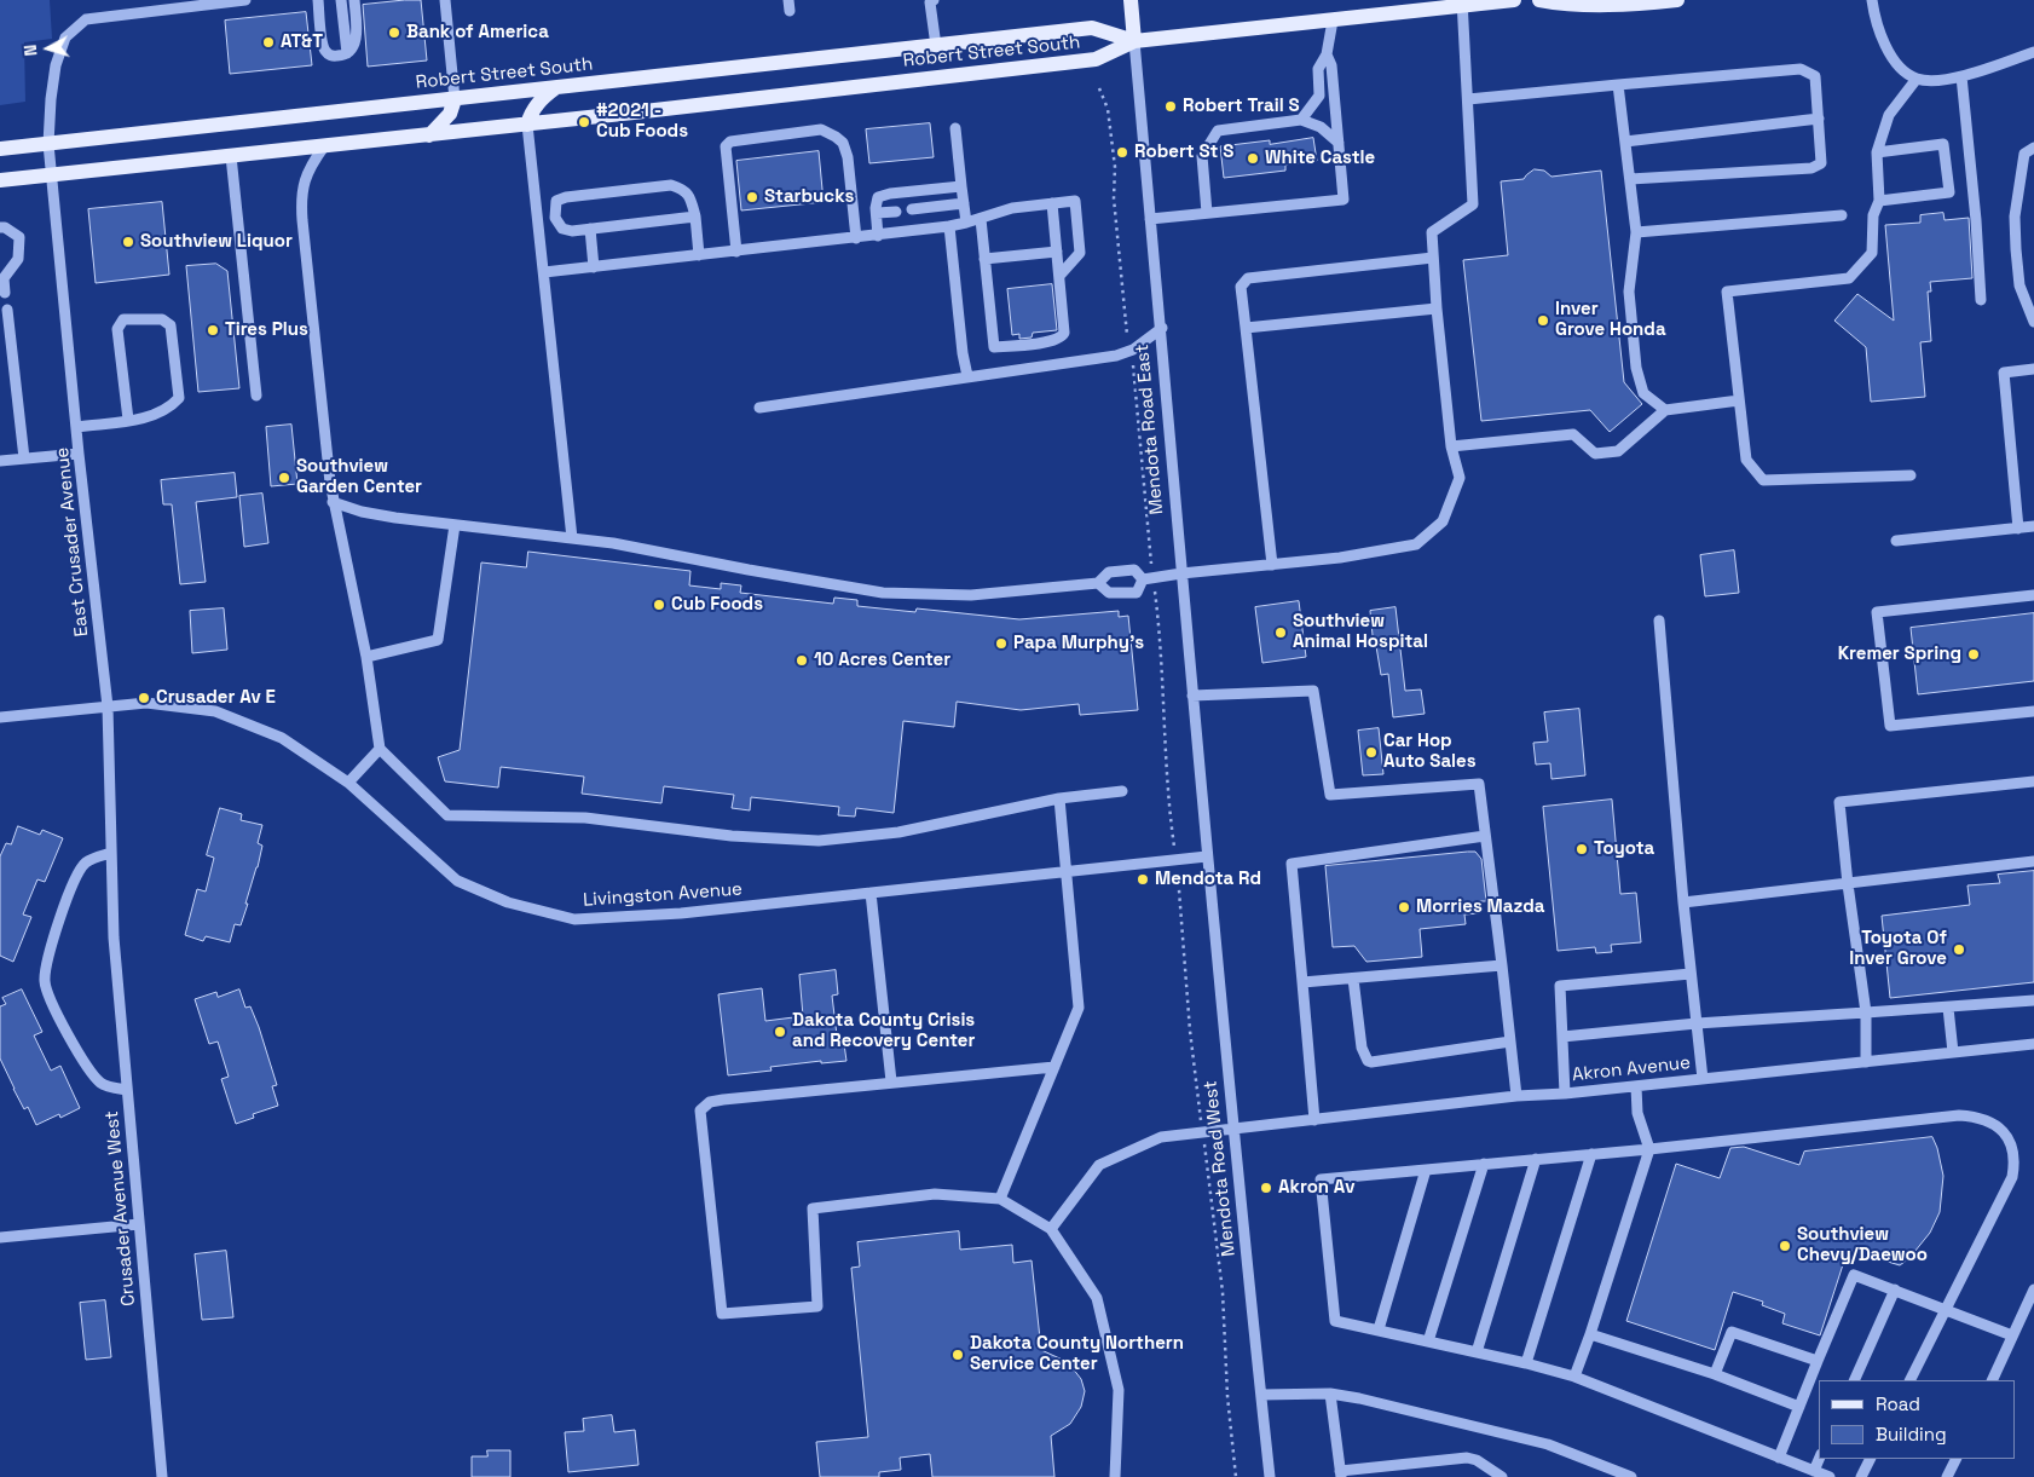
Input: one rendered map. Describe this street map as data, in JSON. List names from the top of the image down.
{
  "streets": {
    "main road": ["Robert Street South", "Mendota Road East"],
    "street": [
      "East Crusader Avenue",
      "Livingston Avenue",
      "Akron Avenue",
      "Mendota Road West",
      "Crusader Avenue West"
    ]
  },
  "crossings": [
    ["Robert Street South", "Mendota Road East"],
    ["Robert Street South", "East Crusader Avenue"],
    ["Mendota Road East", "Livingston Avenue"],
    ["Mendota Road East", "Mendota Road West"],
    ["East Crusader Avenue", "Livingston Avenue"],
    ["East Crusader Avenue", "Crusader Avenue West"],
    ["Livingston Avenue", "Mendota Road West"],
    ["Akron Avenue", "Mendota Road West"]
  ],
  "places": [
    "Bank of America",
    "AT&T",
    "Robert Trail S",
    "#2021 - Cub Foods",
    "Robert St S",
    "White Castle",
    "Starbucks",
    "Southview Liquor",
    "Inver Grove Honda",
    "Tires Plus",
    "Southview Garden Center",
    "Cub Foods",
    "Southview Animal Hospital",
    "Papa Murphy's",
    "Kremer Spring",
    "10 Acres Center",
    "Crusader Av E",
    "Car Hop Auto Sales",
    "Toyota",
    "Mendota Rd",
    "Morries Mazda",
    "Toyota Of Inver Grove",
    "Dakota County Crisis and Recovery Center",
    "Akron Av",
    "Southview Chevy/Daewoo",
    "Dakota County Northern Service Center"
  ],
  "legend": ["Road", "Building"],
  "north": "left"
}
